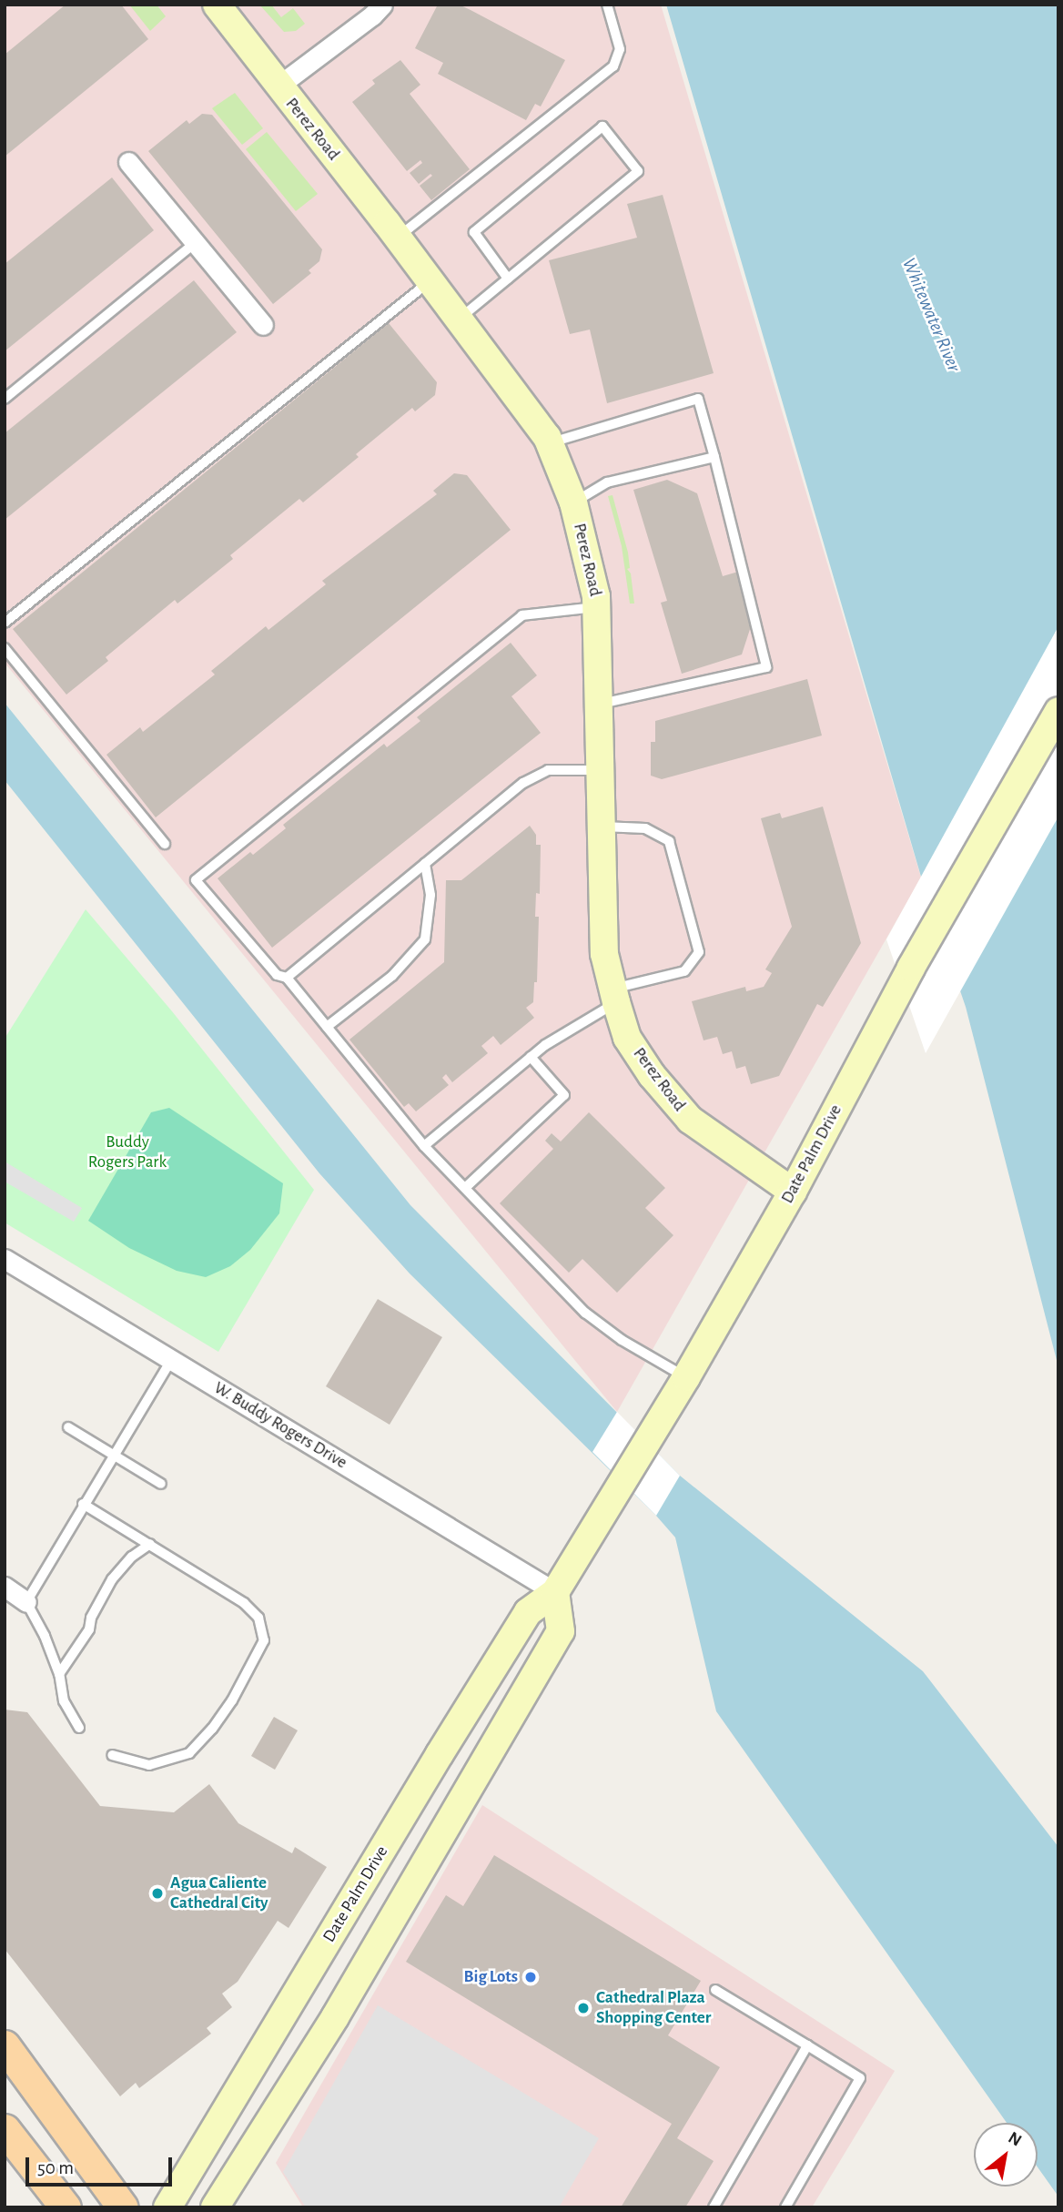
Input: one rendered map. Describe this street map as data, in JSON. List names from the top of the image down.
{
  "streets": {
    "main road": ["Perez Road", "Date Palm Drive"],
    "street": ["W. Buddy Rogers Drive"]
  },
  "crossings": [
    ["Perez Road", "Date Palm Drive"],
    ["Date Palm Drive", "W. Buddy Rogers Drive"]
  ],
  "water": ["Whitewater River"],
  "parks": ["Buddy Rogers Park"],
  "places": ["Agua Caliente Cathedral City", "Big Lots", "Cathedral Plaza Shopping Center"],
  "scale_bar": "50 m",
  "north": "top right"
}
